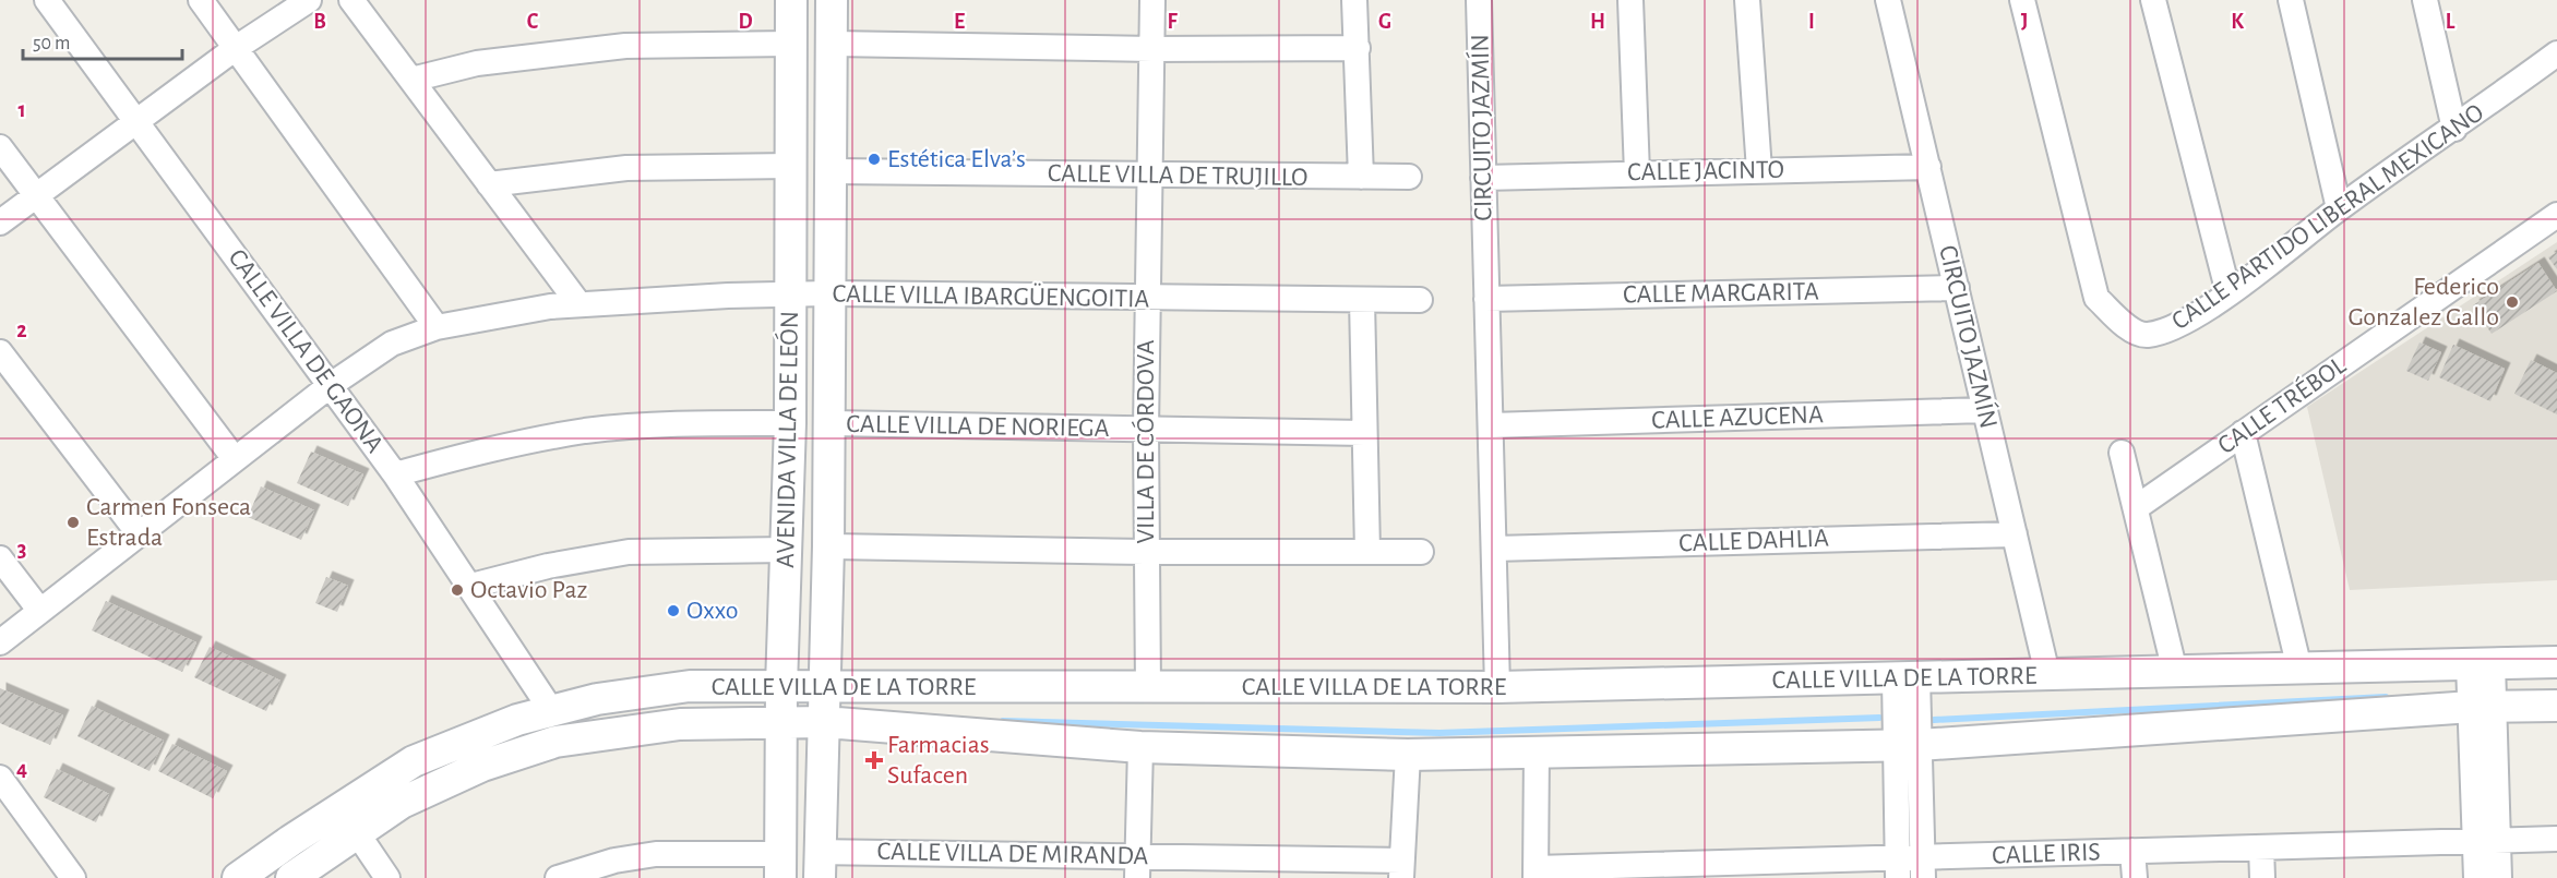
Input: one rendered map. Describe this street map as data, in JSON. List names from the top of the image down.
{
  "streets": {
    "street": [
      "CIRCUITO JAZMÍN",
      "CALLE JACINTO",
      "CALLE VILLA DE TRUJILLO",
      "CALLE PARTIDO LIBERAL MEXICANO",
      "CALLE MARGARITA",
      "CALLE VILLA IBARGÜENGOITIA",
      "CALLE VILLA DE GAONA",
      "CALLE TRÉBOL",
      "CALLE AZUCENA",
      "CALLE VILLA DE NORIEGA",
      "AVENIDA VILLA DE LEÓN",
      "VILLA DE CÓRDOVA",
      "CALLE DAHLIA",
      "CALLE VILLA DE LA TORRE",
      "CALLE VILLA DE MIRANDA",
      "CALLE IRIS"
    ]
  },
  "crossings": [
    ["CIRCUITO JAZMÍN", "CALLE JACINTO"],
    ["CIRCUITO JAZMÍN", "CALLE MARGARITA"],
    ["CIRCUITO JAZMÍN", "CALLE AZUCENA"],
    ["CIRCUITO JAZMÍN", "CALLE DAHLIA"],
    ["CIRCUITO JAZMÍN", "CALLE VILLA DE LA TORRE"],
    ["CALLE VILLA DE TRUJILLO", "AVENIDA VILLA DE LEÓN"],
    ["CALLE VILLA DE TRUJILLO", "VILLA DE CÓRDOVA"],
    ["CALLE VILLA IBARGÜENGOITIA", "CALLE VILLA DE GAONA"],
    ["CALLE VILLA IBARGÜENGOITIA", "AVENIDA VILLA DE LEÓN"],
    ["CALLE VILLA IBARGÜENGOITIA", "VILLA DE CÓRDOVA"],
    ["CALLE VILLA DE GAONA", "CALLE VILLA DE LA TORRE"],
    ["CALLE VILLA DE NORIEGA", "AVENIDA VILLA DE LEÓN"],
    ["CALLE VILLA DE NORIEGA", "VILLA DE CÓRDOVA"],
    ["AVENIDA VILLA DE LEÓN", "CALLE VILLA DE LA TORRE"],
    ["AVENIDA VILLA DE LEÓN", "CALLE VILLA DE MIRANDA"],
    ["VILLA DE CÓRDOVA", "CALLE VILLA DE LA TORRE"]
  ],
  "places": {
    "other": [
      "Estética Elva’s",
      "Federico Gonzalez Gallo",
      "Carmen Fonseca Estrada",
      "Octavio Paz",
      "Oxxo"
    ],
    "health": ["Farmacias Sufacen"]
  },
  "scale_bar": "50 m",
  "grid": {
    "columns": [
      "B",
      "C",
      "D",
      "E",
      "F",
      "G",
      "H",
      "I",
      "J",
      "K",
      "L"
    ],
    "rows": [
      "1",
      "2",
      "3",
      "4"
    ]
  }
}
